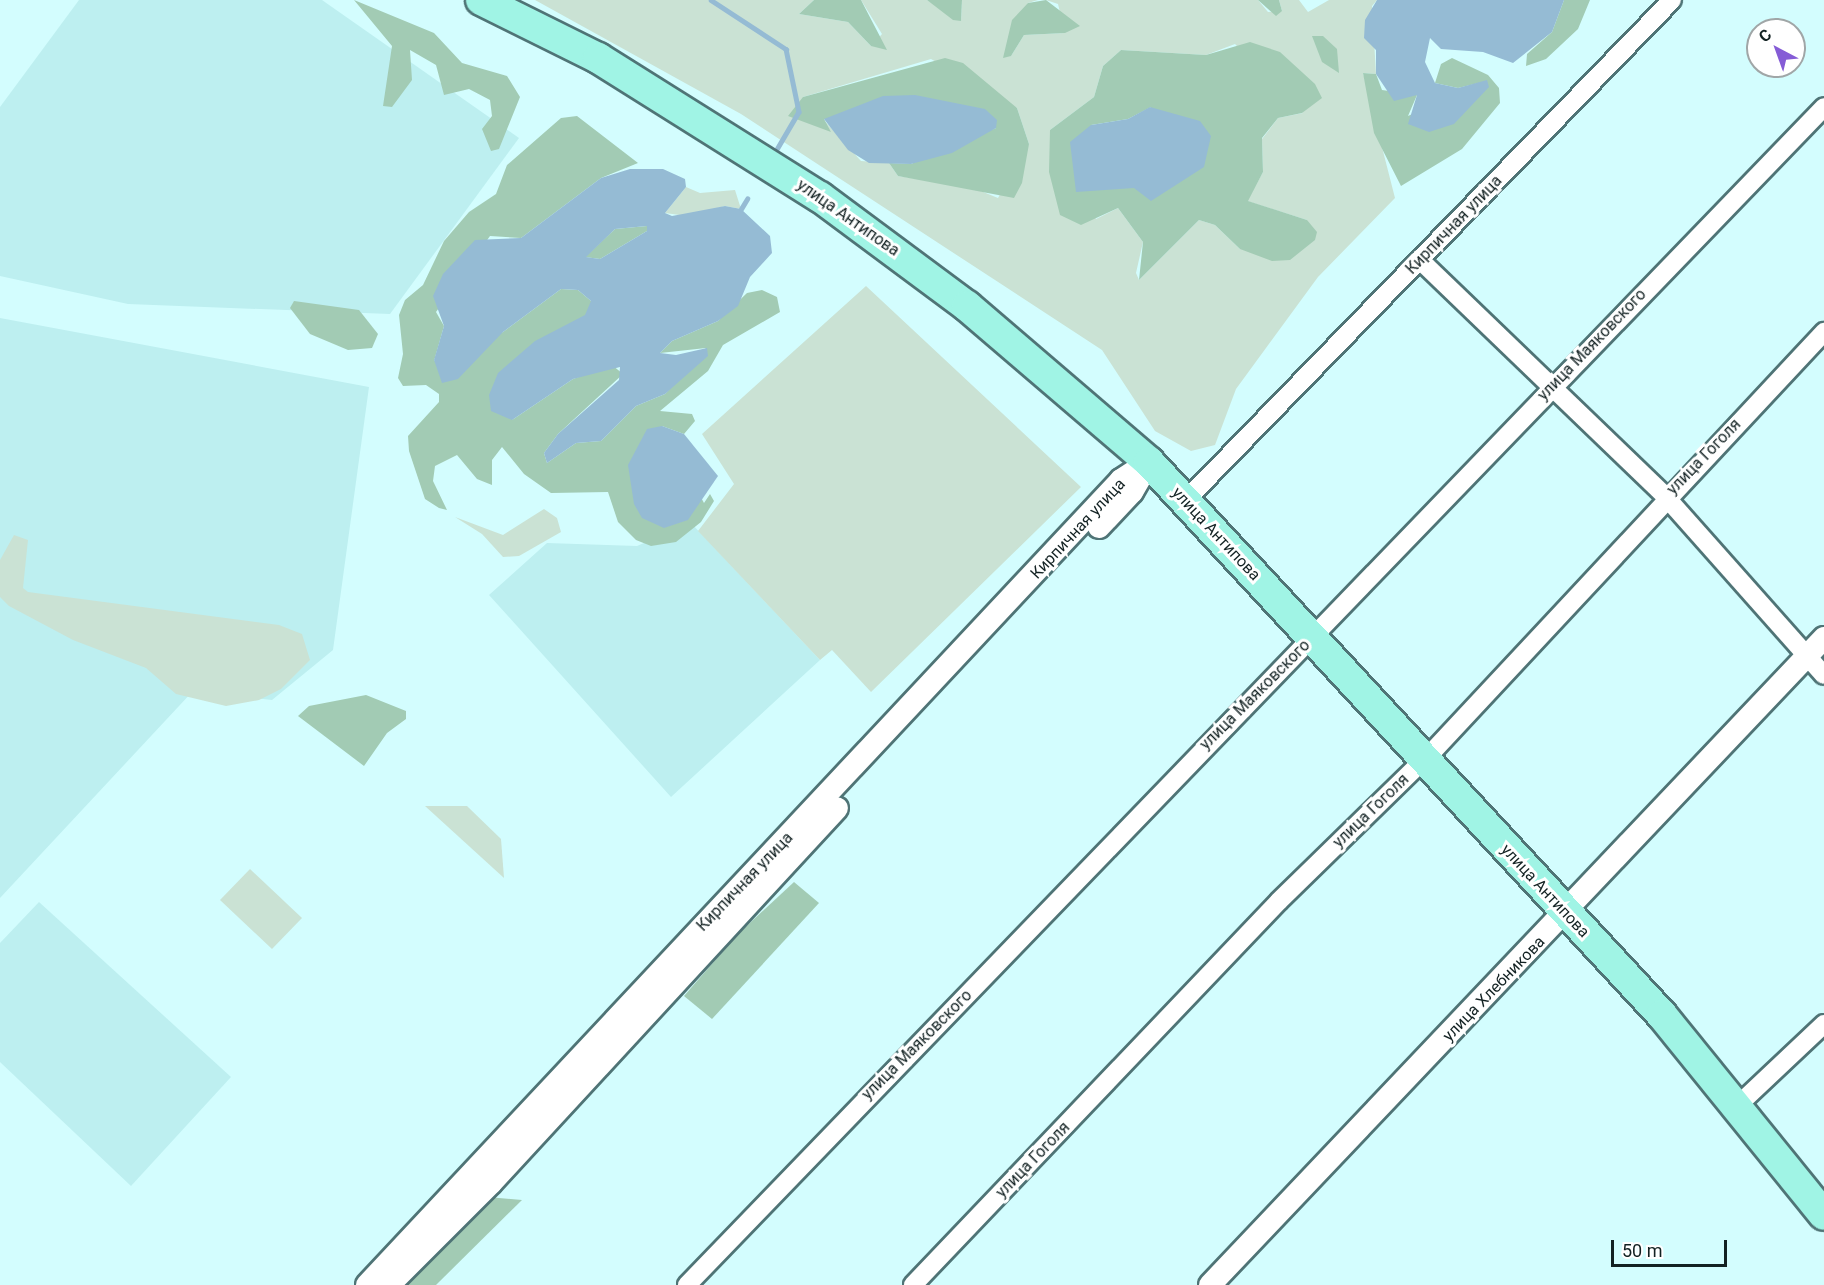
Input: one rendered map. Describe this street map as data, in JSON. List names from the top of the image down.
{
  "streets": {
    "main road": ["улица Антипова"],
    "street": [
      "Кирпичная улица",
      "улица Маяковского",
      "улица Гоголя",
      "улица Хлебникова"
    ]
  },
  "crossings": [
    ["улица Антипова", "Кирпичная улица"],
    ["улица Антипова", "улица Маяковского"],
    ["улица Антипова", "улица Гоголя"],
    ["улица Антипова", "улица Хлебникова"]
  ],
  "scale_bar": "50 m",
  "north": "top left"
}
